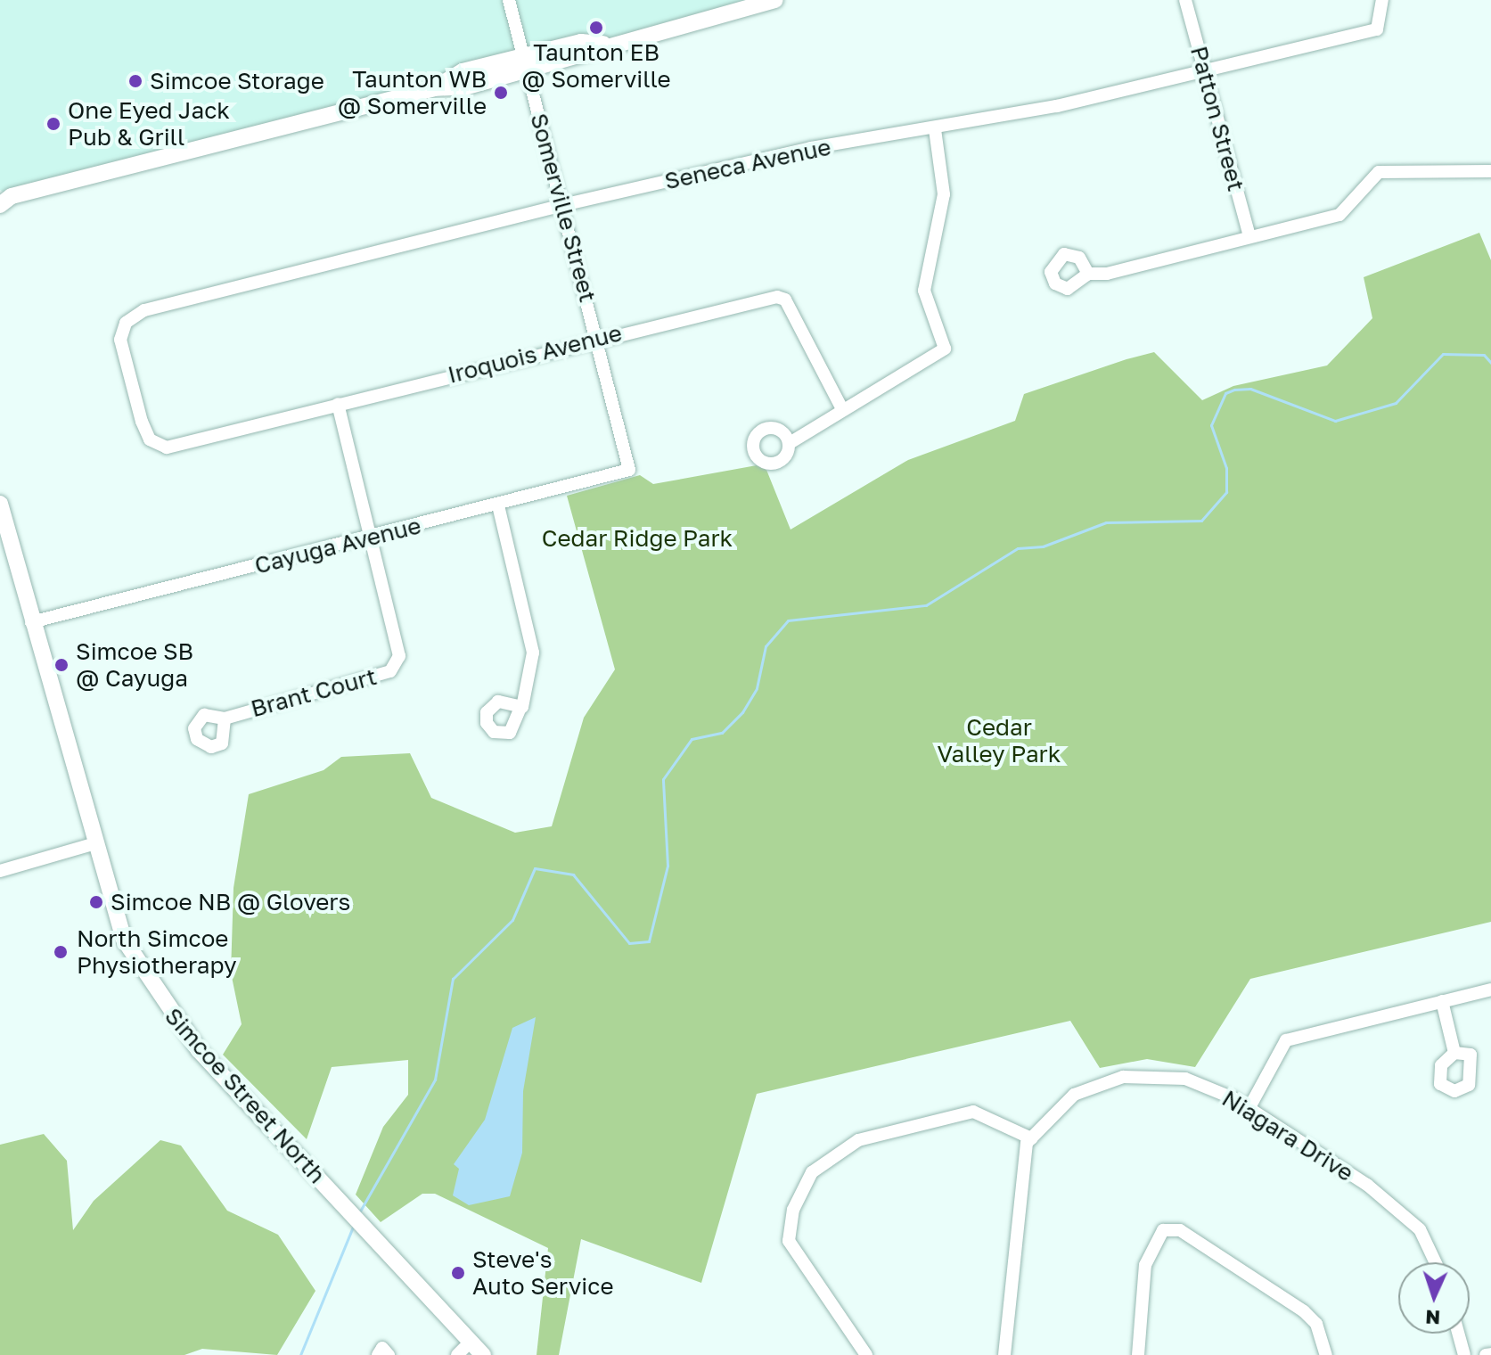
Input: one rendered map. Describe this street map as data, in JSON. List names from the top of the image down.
{
  "streets": {
    "main road": ["Simcoe Street North"],
    "street": [
      "Patton Street",
      "Seneca Avenue",
      "Somerville Street",
      "Iroquois Avenue",
      "Cayuga Avenue",
      "Brant Court",
      "Niagara Drive"
    ]
  },
  "crossings": [
    ["Patton Street", "Seneca Avenue"],
    ["Seneca Avenue", "Somerville Street"],
    ["Seneca Avenue", "Iroquois Avenue"],
    ["Somerville Street", "Iroquois Avenue"],
    ["Somerville Street", "Cayuga Avenue"],
    ["Cayuga Avenue", "Brant Court"],
    ["Cayuga Avenue", "Simcoe Street North"]
  ],
  "parks": ["Cedar Ridge Park", "Cedar Valley Park"],
  "places": [
    "Taunton EB @ Somerville",
    "Simcoe Storage",
    "Taunton WB @ Somerville",
    "One Eyed Jack Pub & Grill",
    "Simcoe SB @ Cayuga",
    "Simcoe NB @ Glovers",
    "North Simcoe Physiotherapy",
    "Steve's Auto Service"
  ],
  "north": "bottom"
}
